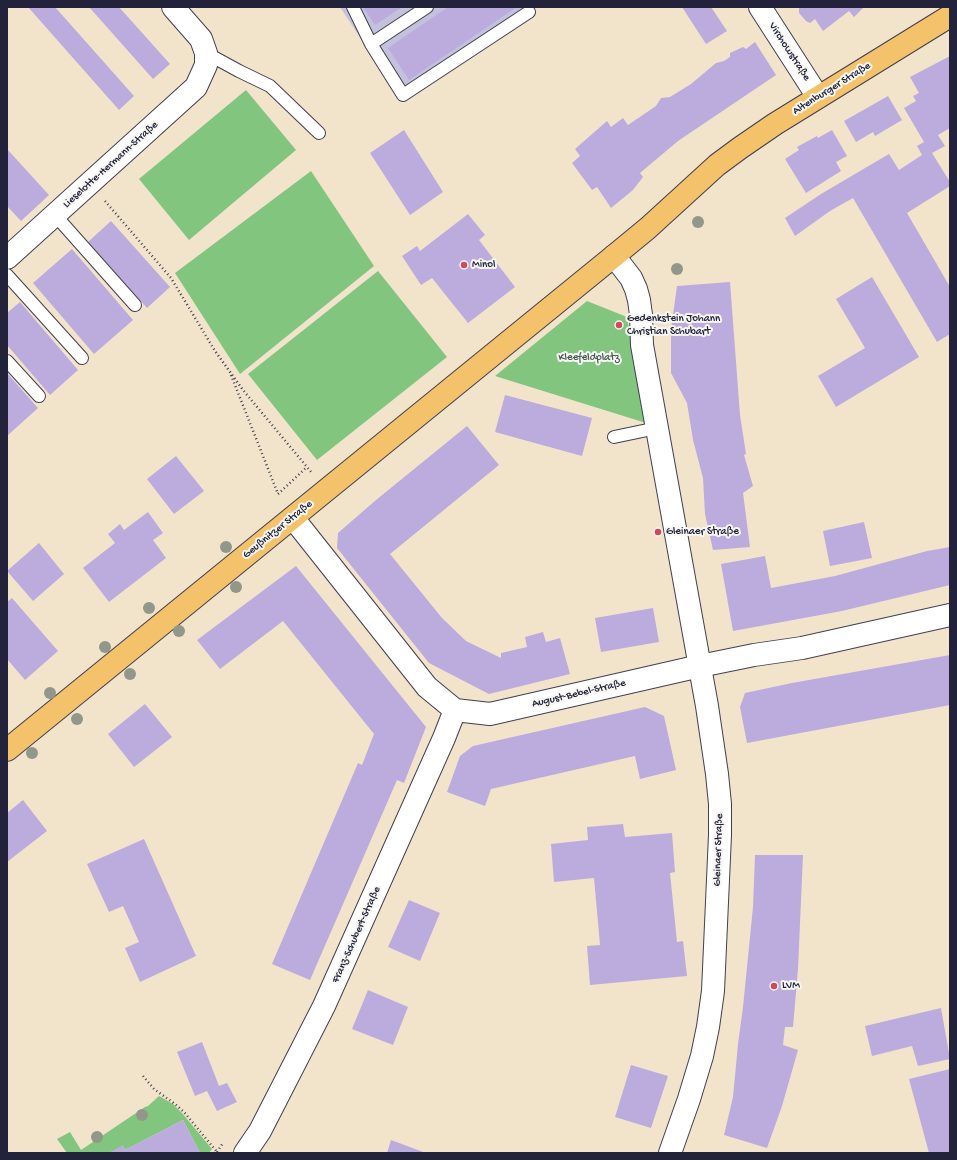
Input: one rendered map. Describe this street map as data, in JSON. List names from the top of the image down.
{
  "streets": {
    "main road": ["Altenburger Straße", "Geußnitzer Straße"],
    "street": [
      "Virchowstraße",
      "Lieselotte-Hermann-Straße",
      "August-Bebel-Straße",
      "Gleinaer Straße",
      "Franz-Schubert-Straße"
    ]
  },
  "crossings": [
    ["Virchowstraße", "Altenburger Straße"],
    ["Altenburger Straße", "Geußnitzer Straße"],
    ["Altenburger Straße", "Gleinaer Straße"],
    ["Geußnitzer Straße", "Gleinaer Straße"],
    ["August-Bebel-Straße", "Gleinaer Straße"],
    ["August-Bebel-Straße", "Franz-Schubert-Straße"]
  ],
  "parks": ["Kleefeldplatz"],
  "places": [
    "Minol",
    "Gedenkstein Johann Christian Schubart",
    "Gleinaer Straße",
    "LVM"
  ]
}
